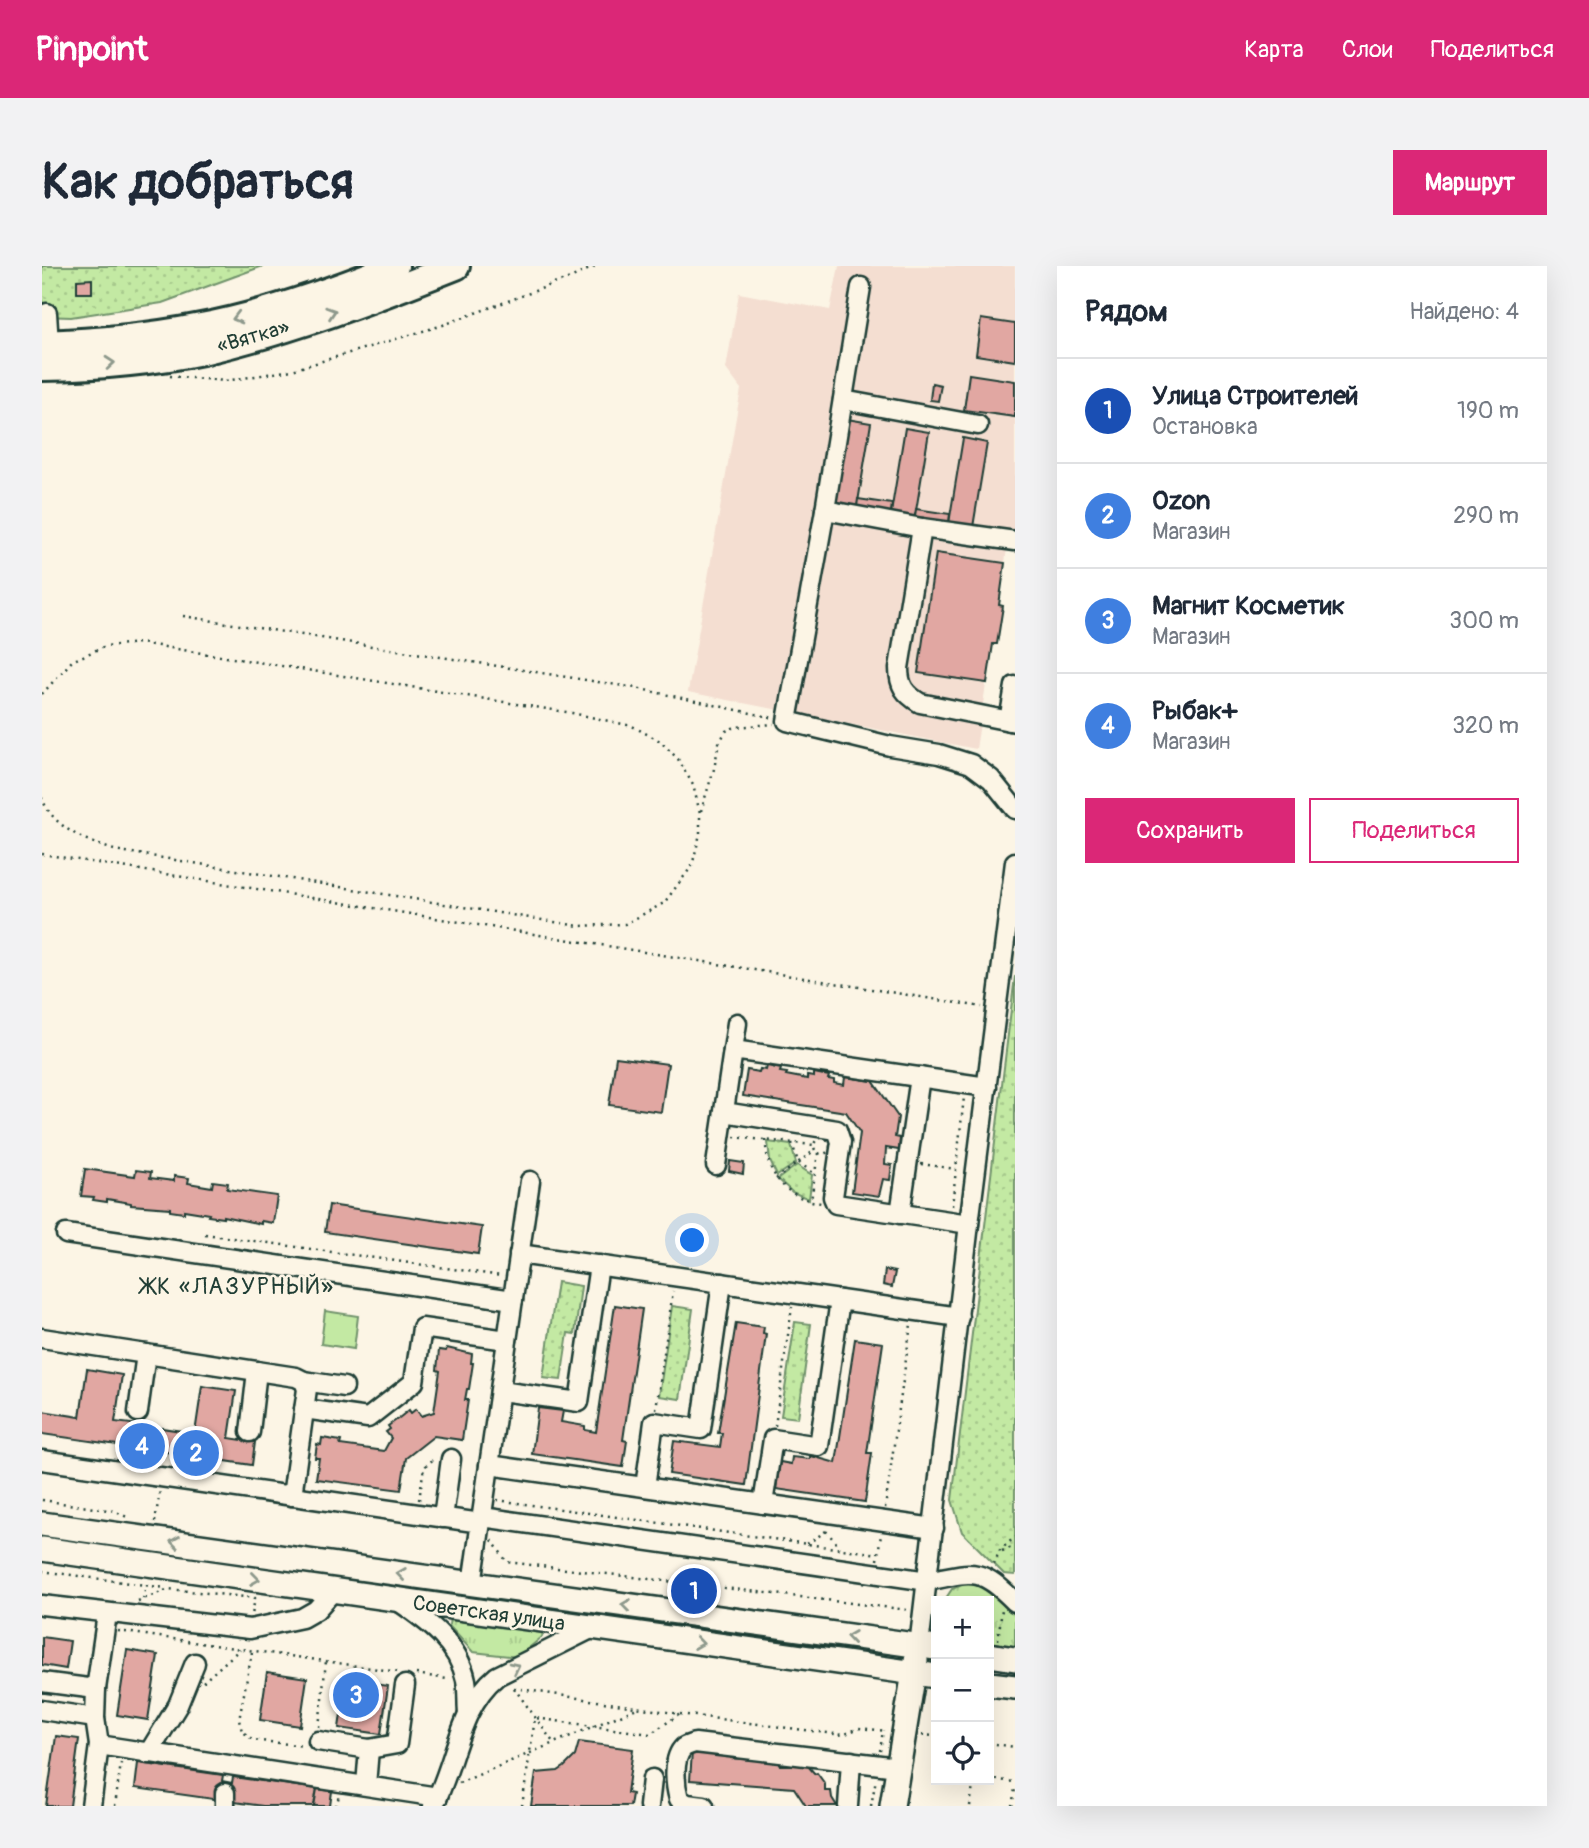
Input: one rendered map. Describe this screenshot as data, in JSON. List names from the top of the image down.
{
  "streets": {
    "highway": ["«Вятка»"],
    "main road": ["Советская улица"]
  },
  "districts": ["ЖК «ЛАЗУРНЫЙ»"],
  "page": {
    "header": "Pinpoint",
    "nav": ["Карта", "Слои", "Поделиться"],
    "buttons": [
      "Маршрут",
      ["Сохранить", "Поделиться"]
    ],
    "title": "Как добраться",
    "heading": ["Рядом", "Найдено: 4"],
    "list": [
      {
        "mark": "1",
        "name": "Улица Строителей",
        "note": "Остановка",
        "value": "190 m"
      },
      {
        "mark": "2",
        "name": "Ozon",
        "note": "Магазин",
        "value": "290 m"
      },
      {
        "mark": "3",
        "name": "Магнит Косметик",
        "note": "Магазин",
        "value": "300 m"
      },
      {
        "mark": "4",
        "name": "Рыбак+",
        "note": "Магазин",
        "value": "320 m"
      }
    ],
    "pins": [
      "4",
      "2",
      "1",
      "3"
    ],
    "map_buttons": ["+", "−"]
  }
}
